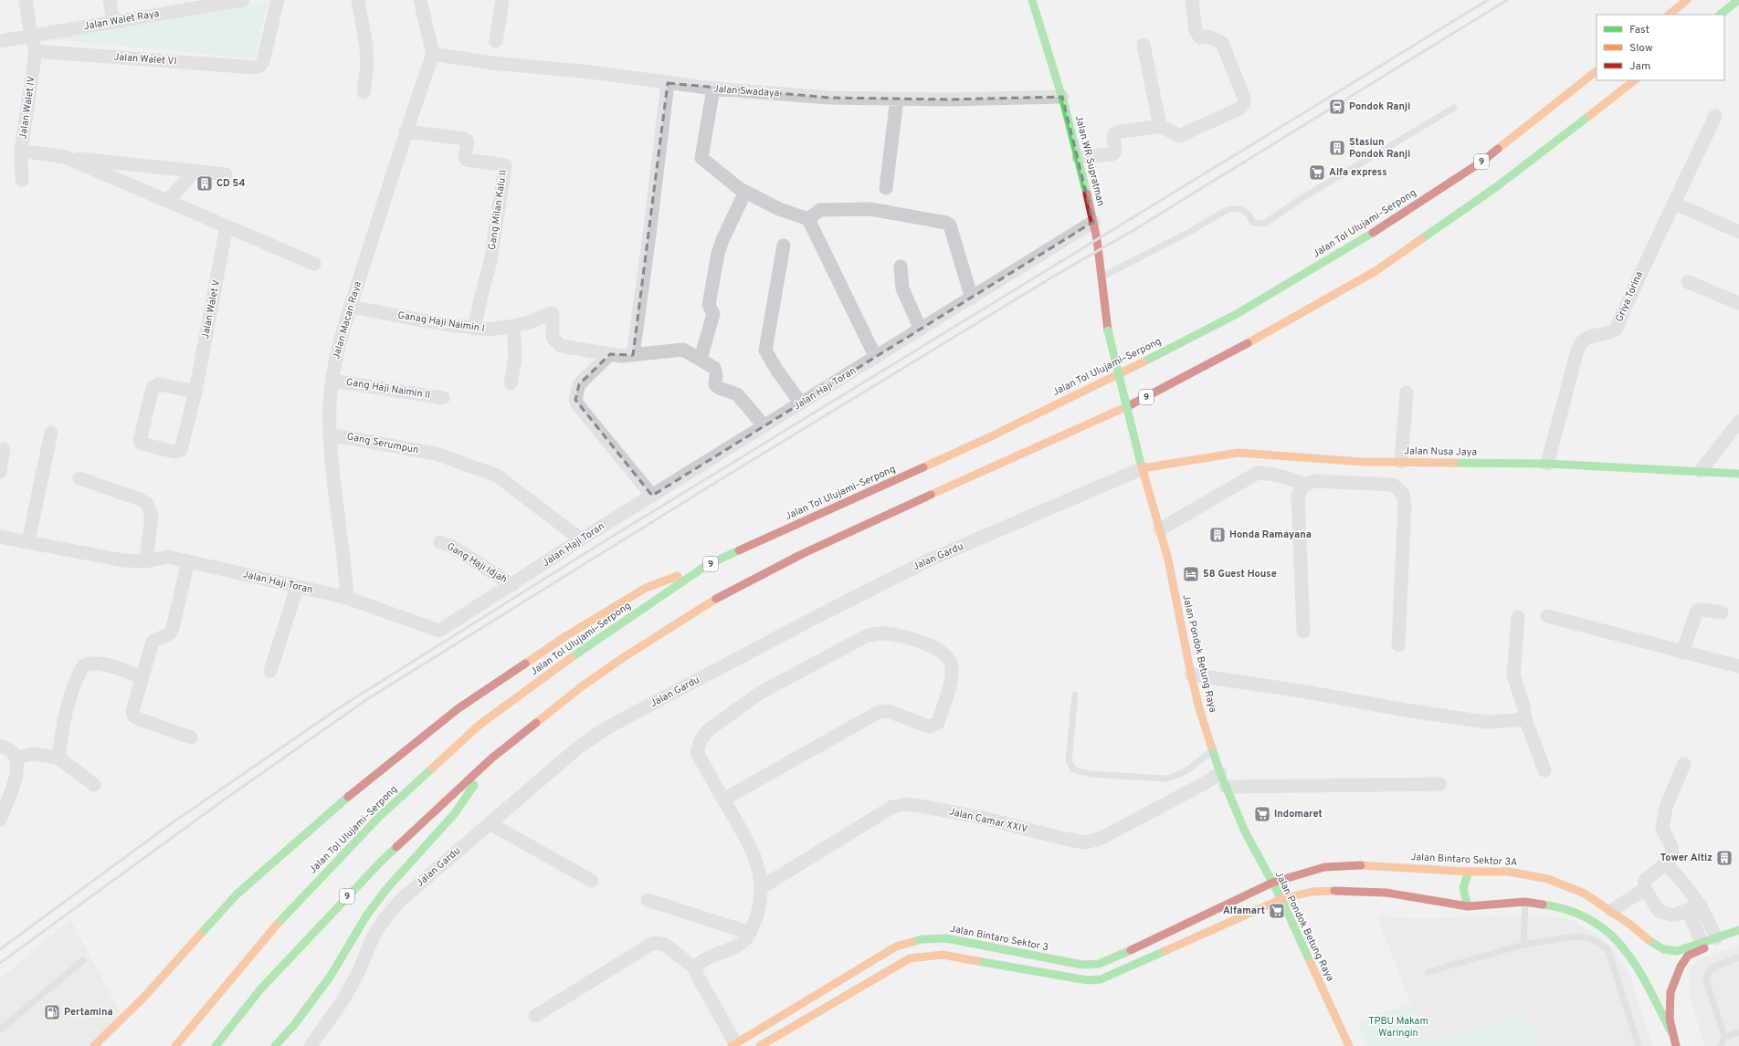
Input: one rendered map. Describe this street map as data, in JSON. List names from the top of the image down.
{
  "streets": {
    "main road": [
      "Jalan WR Supratman",
      "9",
      "Jalan Tol Ulujami–Serpong",
      "Jalan Nusa Jaya",
      "Jalan Pondok Betung Raya",
      "Jalan Bintaro Sektor 3A",
      "Jalan Bintaro Sektor 3"
    ],
    "street": [
      "Jalan Walet Raya",
      "Jalan Walet VI",
      "Jalan Swadaya",
      "Jalan Walet IV",
      "Gang Milan Kalu II",
      "Griya Torina",
      "Jalan Walet V",
      "Jalan Macan Raya",
      "Ganag Haji Naimin I",
      "Gang Haji Naimin II",
      "Jalan Haji Toran",
      "Gang Serumpun",
      "Jalan Gardu",
      "Gang Haji Idjah",
      "Jalan Camar XXIV"
    ]
  },
  "crossings": [
    ["Jalan Walet Raya", "Jalan Walet IV"],
    ["Jalan Walet VI", "Jalan Walet IV"],
    ["Jalan Swadaya", "Jalan WR Supratman"],
    ["Jalan Swadaya", "Jalan Macan Raya"],
    ["Jalan WR Supratman", "Jalan Haji Toran"],
    ["Jalan WR Supratman", "Jalan Pondok Betung Raya"],
    ["Gang Milan Kalu II", "Jalan Macan Raya"],
    ["Gang Milan Kalu II", "Ganag Haji Naimin I"],
    ["Griya Torina", "Jalan Nusa Jaya"],
    ["Jalan Macan Raya", "Ganag Haji Naimin I"],
    ["Jalan Macan Raya", "Gang Haji Naimin II"],
    ["Jalan Macan Raya", "Jalan Haji Toran"],
    ["Jalan Macan Raya", "Gang Serumpun"],
    ["Jalan Haji Toran", "Gang Serumpun"],
    ["Jalan Haji Toran", "Gang Haji Idjah"],
    ["Jalan Nusa Jaya", "Jalan Gardu"],
    ["Jalan Nusa Jaya", "Jalan Pondok Betung Raya"],
    ["Jalan Gardu", "Jalan Pondok Betung Raya"],
    ["Jalan Pondok Betung Raya", "Jalan Camar XXIV"],
    ["Jalan Pondok Betung Raya", "Jalan Bintaro Sektor 3A"],
    ["Jalan Pondok Betung Raya", "Jalan Bintaro Sektor 3"],
    ["Jalan Bintaro Sektor 3A", "Jalan Bintaro Sektor 3"]
  ],
  "parks": ["TPBU Makam Waringin"],
  "places": {
    "station": ["Pondok Ranji"],
    "building": [
      "Stasiun Pondok Ranji",
      "CD 54",
      "Honda Ramayana",
      "Tower Altiz"
    ],
    "supermarket": ["Alfa express", "Indomaret", "Alfamart"],
    "hotel": ["58 Guest House"],
    "fuel station": ["Pertamina"]
  },
  "legend": ["Fast", "Slow", "Jam"]
}
